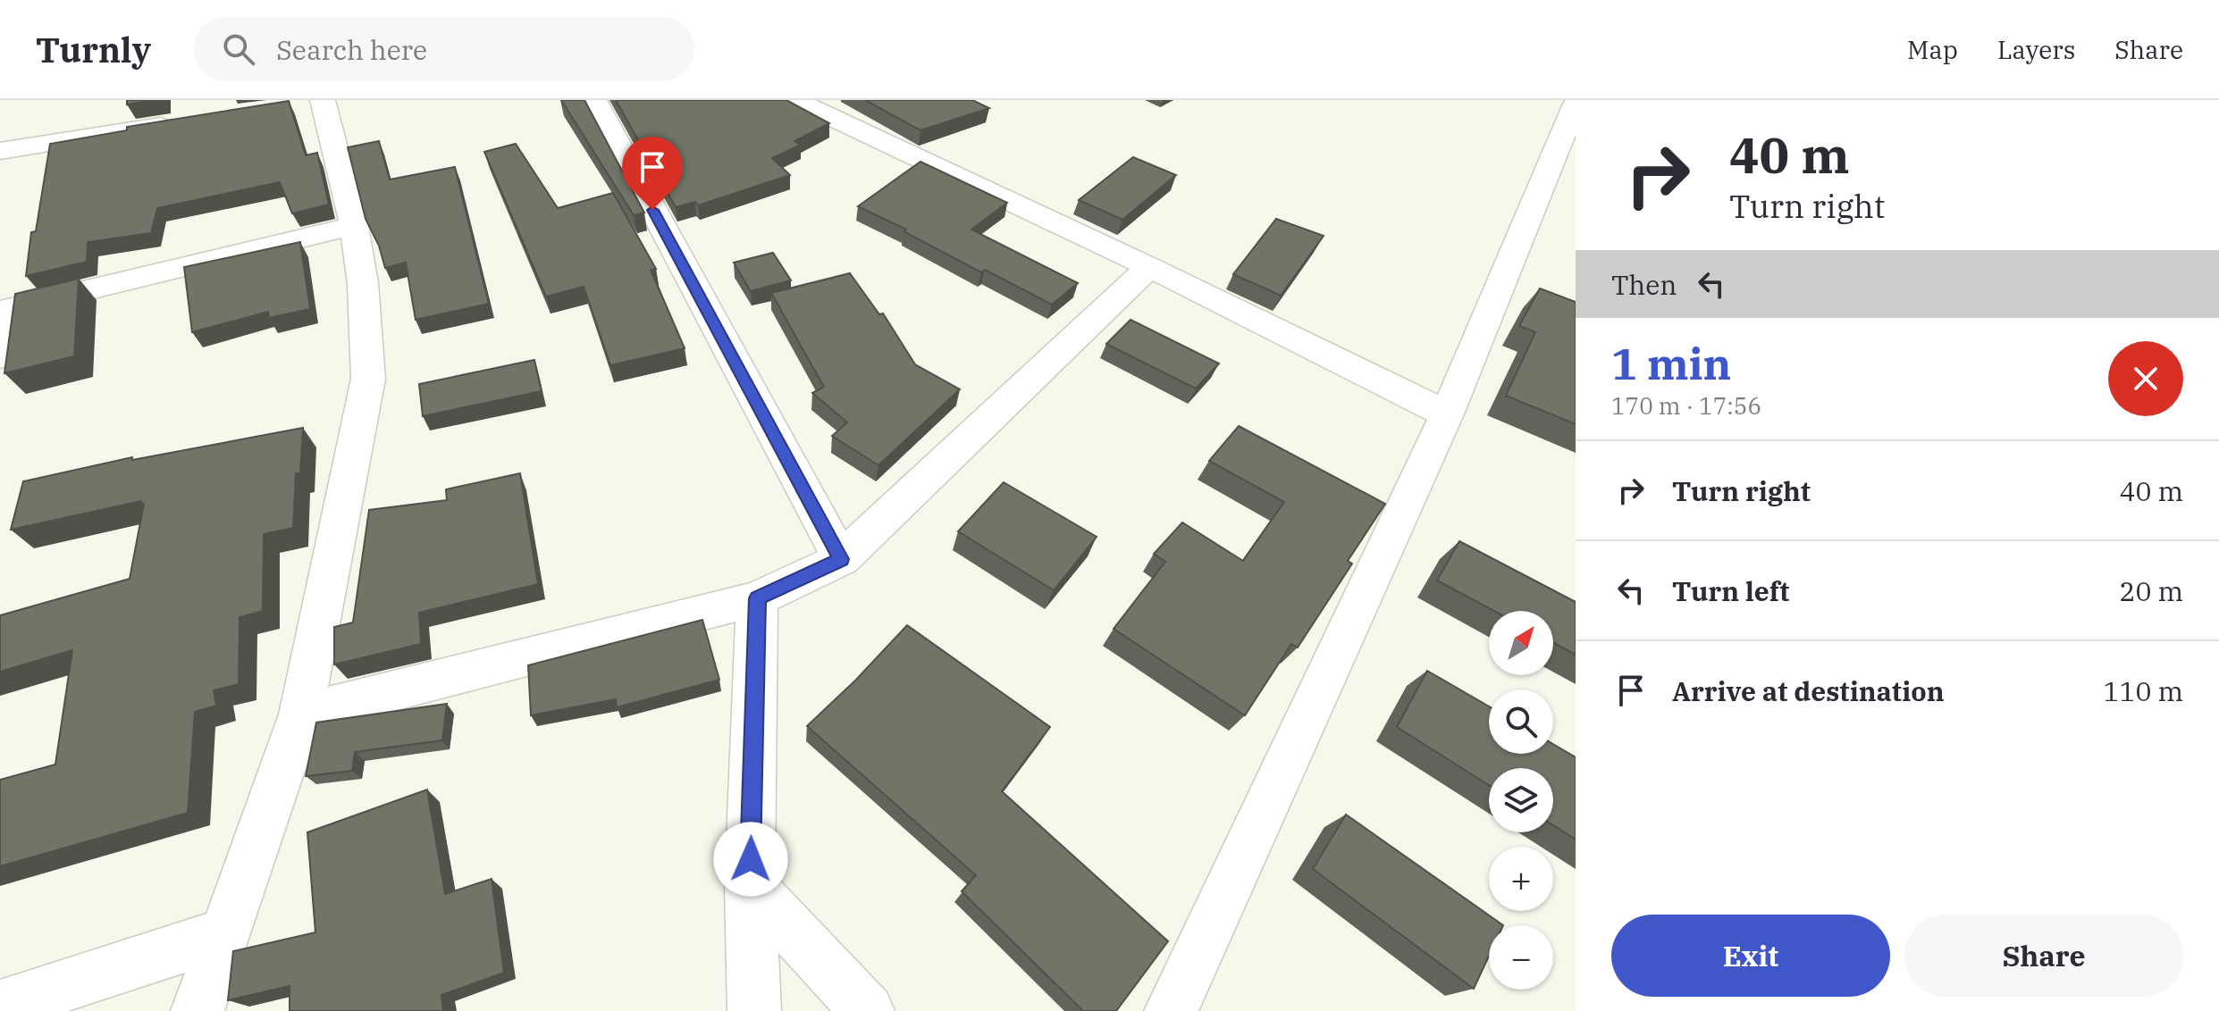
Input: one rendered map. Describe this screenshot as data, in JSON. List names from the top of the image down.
{
  "north": "top right",
  "page": {
    "header": "Turnly",
    "search": "Search here",
    "nav": ["Map", "Layers", "Share"],
    "turn": ["40 m", "Turn right"],
    "then": "Then",
    "heading": ["1 min", "170 m · 17:56"],
    "list": [
      {
        "name": "Turn right",
        "value": "40 m"
      },
      {
        "name": "Turn left",
        "value": "20 m"
      },
      {
        "name": "Arrive at destination",
        "value": "110 m"
      }
    ],
    "map_buttons": ["+", "−"],
    "buttons": ["Exit", "Share"]
  }
}
